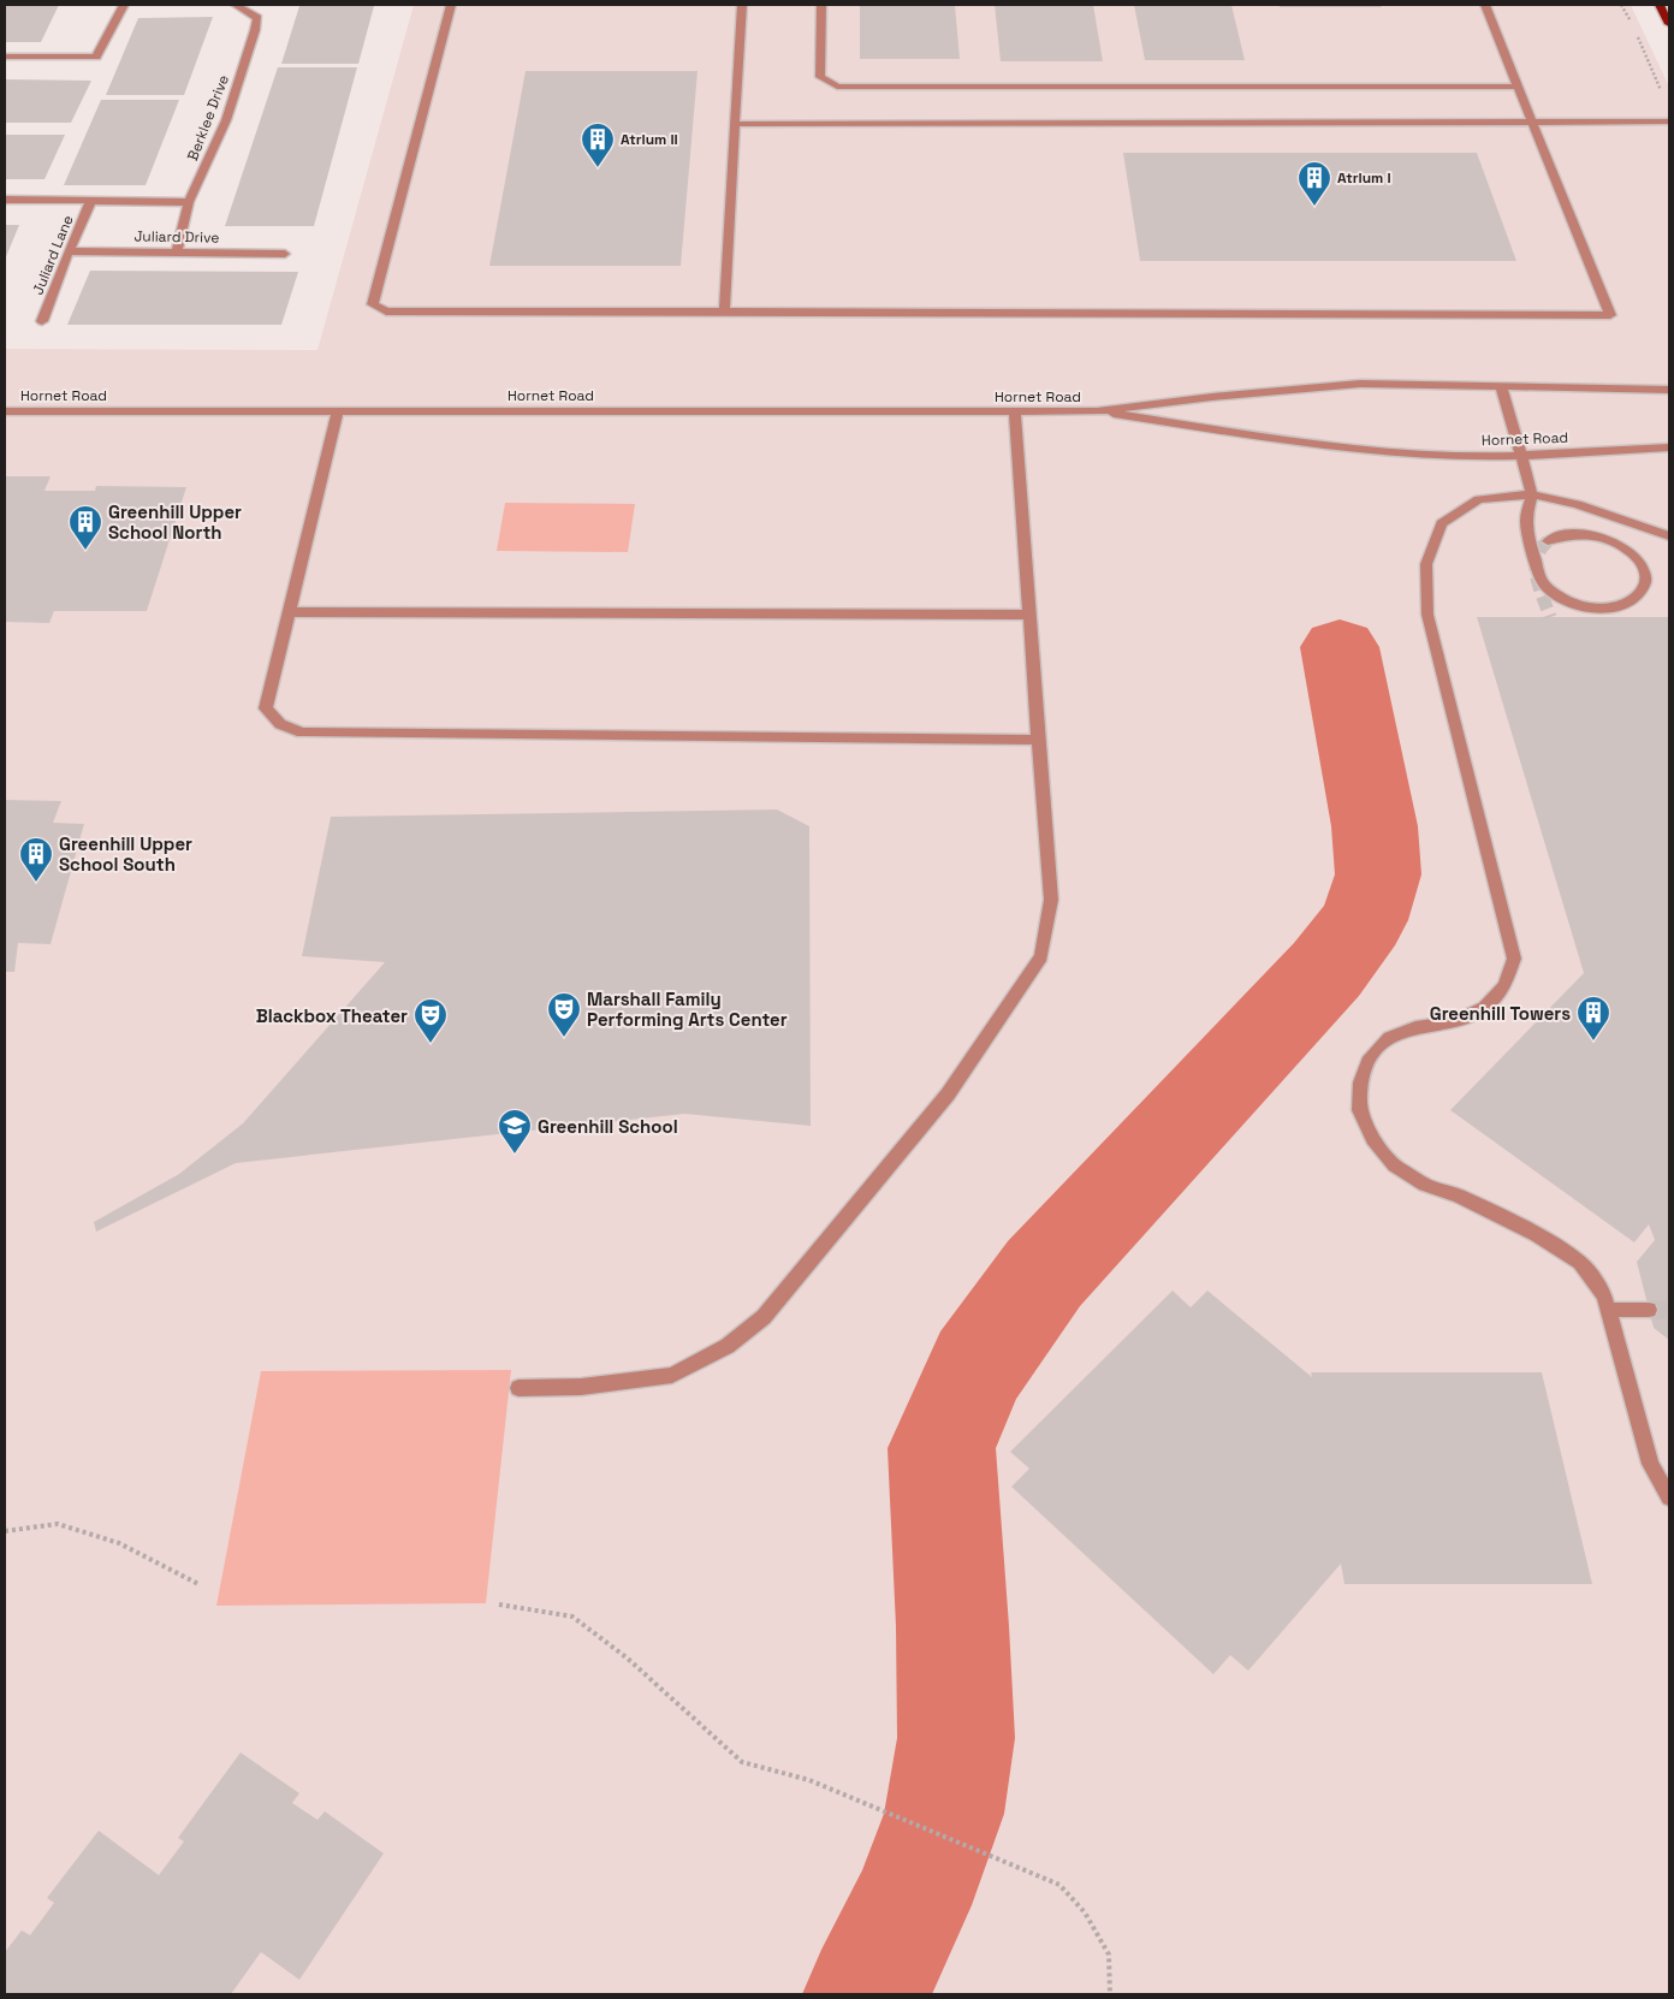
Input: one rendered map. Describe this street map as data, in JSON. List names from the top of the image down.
{
  "streets": {
    "street": [
      "Berklee Drive",
      "Juliard Drive",
      "Juliard Lane",
      "Hornet Road"
    ]
  },
  "crossings": [
    ["Berklee Drive", "Juliard Drive"],
    ["Juliard Drive", "Juliard Lane"]
  ],
  "places": {
    "building": [
      "Atrium II",
      "Atrium I",
      "Greenhill Upper School North",
      "Greenhill Upper School South",
      "Greenhill Towers"
    ],
    "theatre": ["Marshall Family Performing Arts Center", "Blackbox Theater"],
    "school or university": ["Greenhill School"]
  }
}
